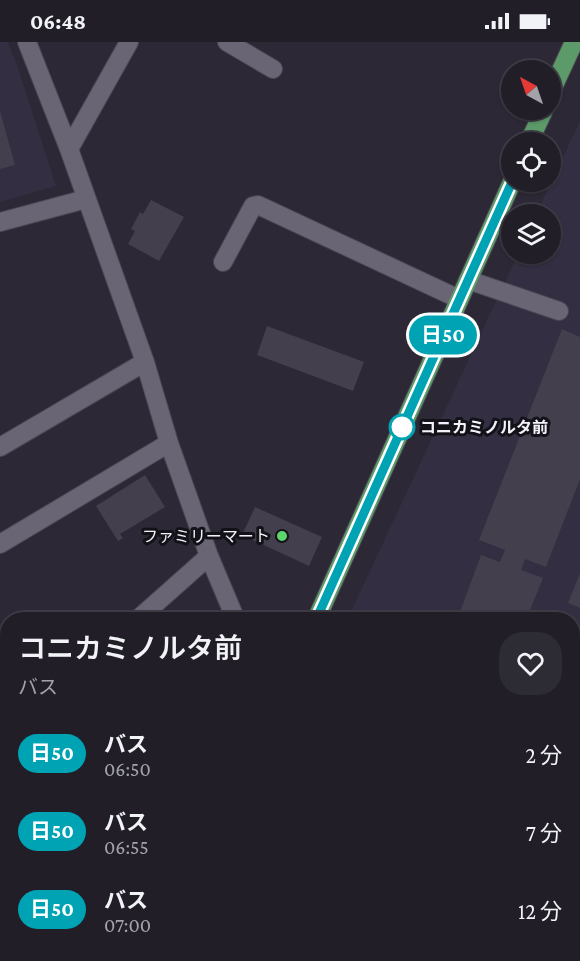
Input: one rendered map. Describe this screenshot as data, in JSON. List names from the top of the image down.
{
  "places": ["コニカミノルタ前", "ファミリーマート"],
  "lines": ["bus line 日50"],
  "north": "top left",
  "page": {
    "status": "06:48",
    "on_map": "日50",
    "heading": ["コニカミノルタ前", "バス"],
    "list": [
      {
        "mark": "日50",
        "name": "バス",
        "note": "06:50",
        "value": "2 分"
      },
      {
        "mark": "日50",
        "name": "バス",
        "note": "06:55",
        "value": "7 分"
      },
      {
        "mark": "日50",
        "name": "バス",
        "note": "07:00",
        "value": "12 分"
      }
    ]
  }
}
